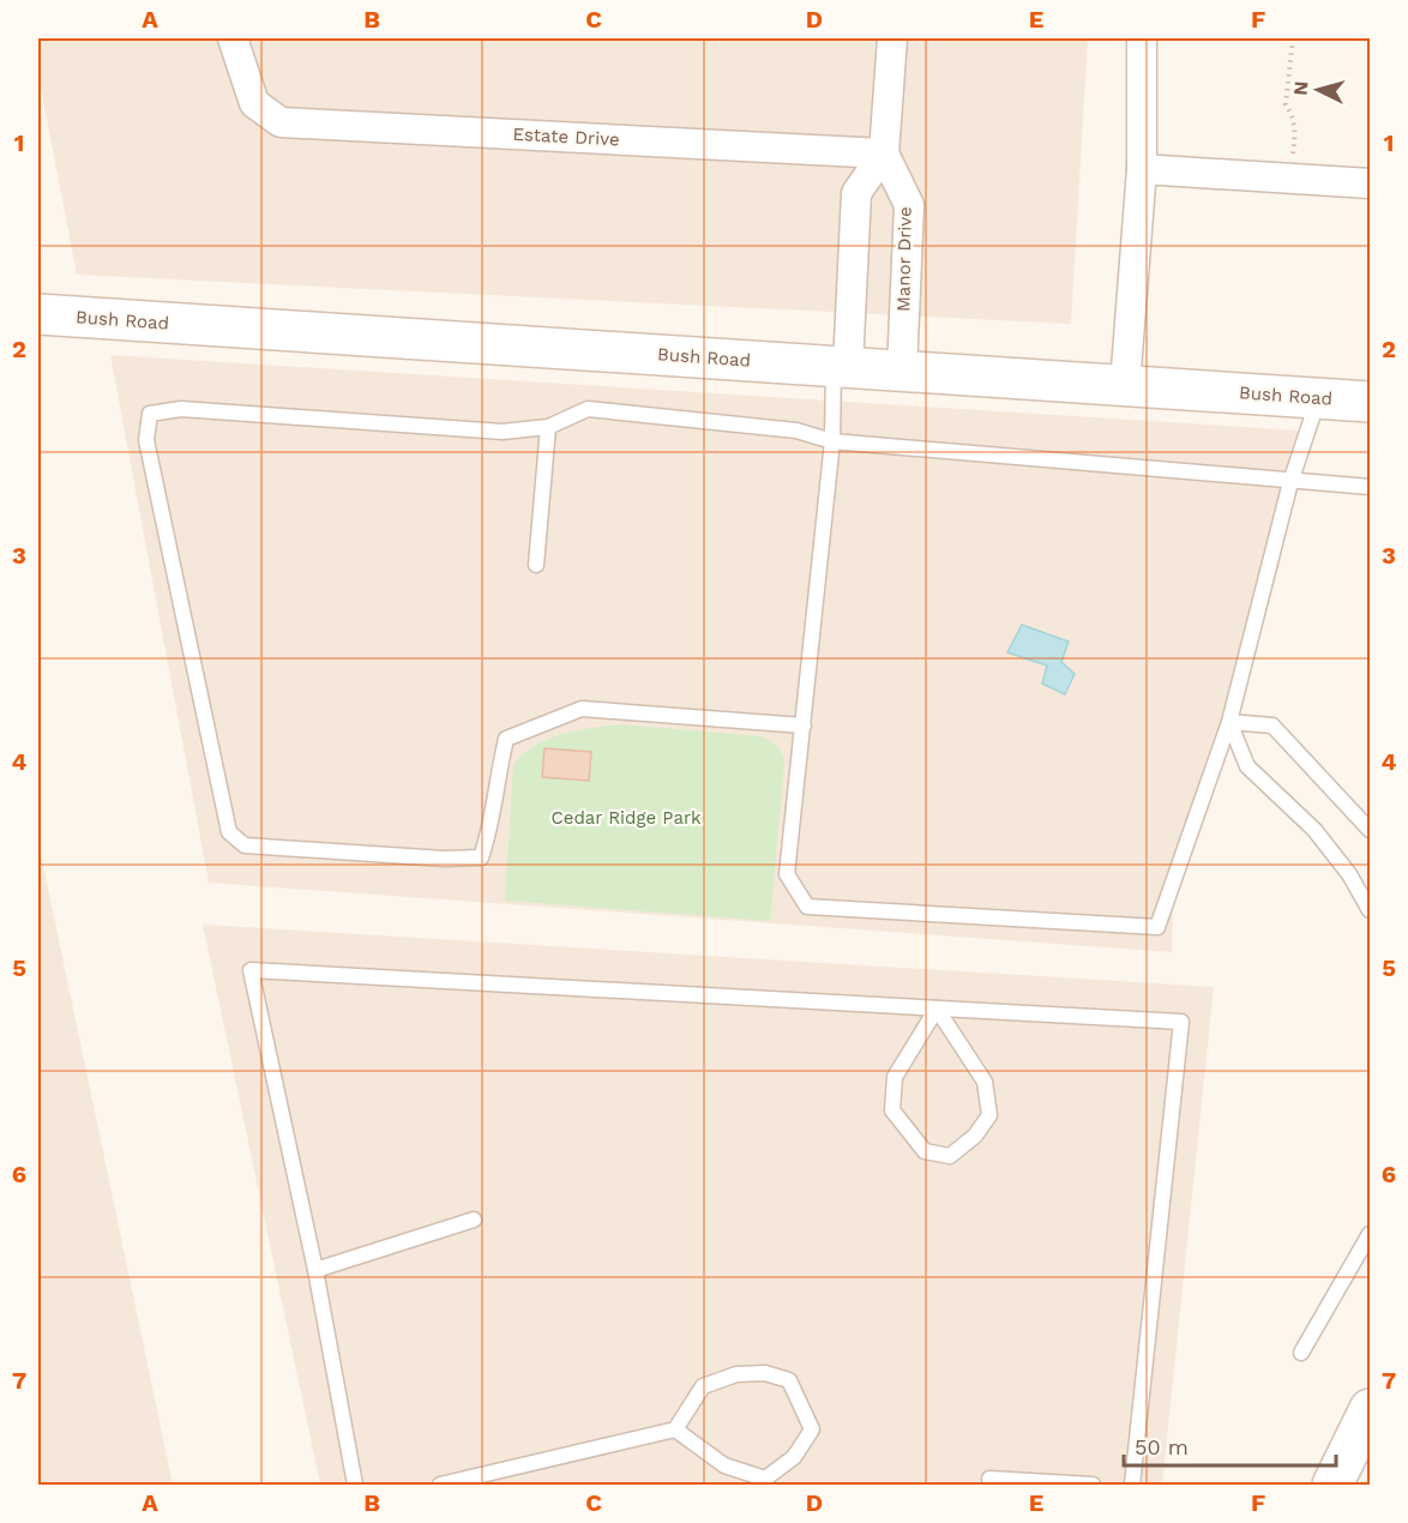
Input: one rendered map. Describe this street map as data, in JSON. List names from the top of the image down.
{
  "streets": {
    "main road": ["Bush Road"],
    "street": ["Estate Drive", "Manor Drive"]
  },
  "crossings": [
    ["Estate Drive", "Manor Drive"],
    ["Manor Drive", "Bush Road"]
  ],
  "parks": ["Cedar Ridge Park"],
  "scale_bar": "50 m",
  "north": "left",
  "grid": {
    "columns": [
      "A",
      "B",
      "C",
      "D",
      "E",
      "F"
    ],
    "rows": [
      "1",
      "2",
      "3",
      "4",
      "5",
      "6",
      "7"
    ]
  }
}
